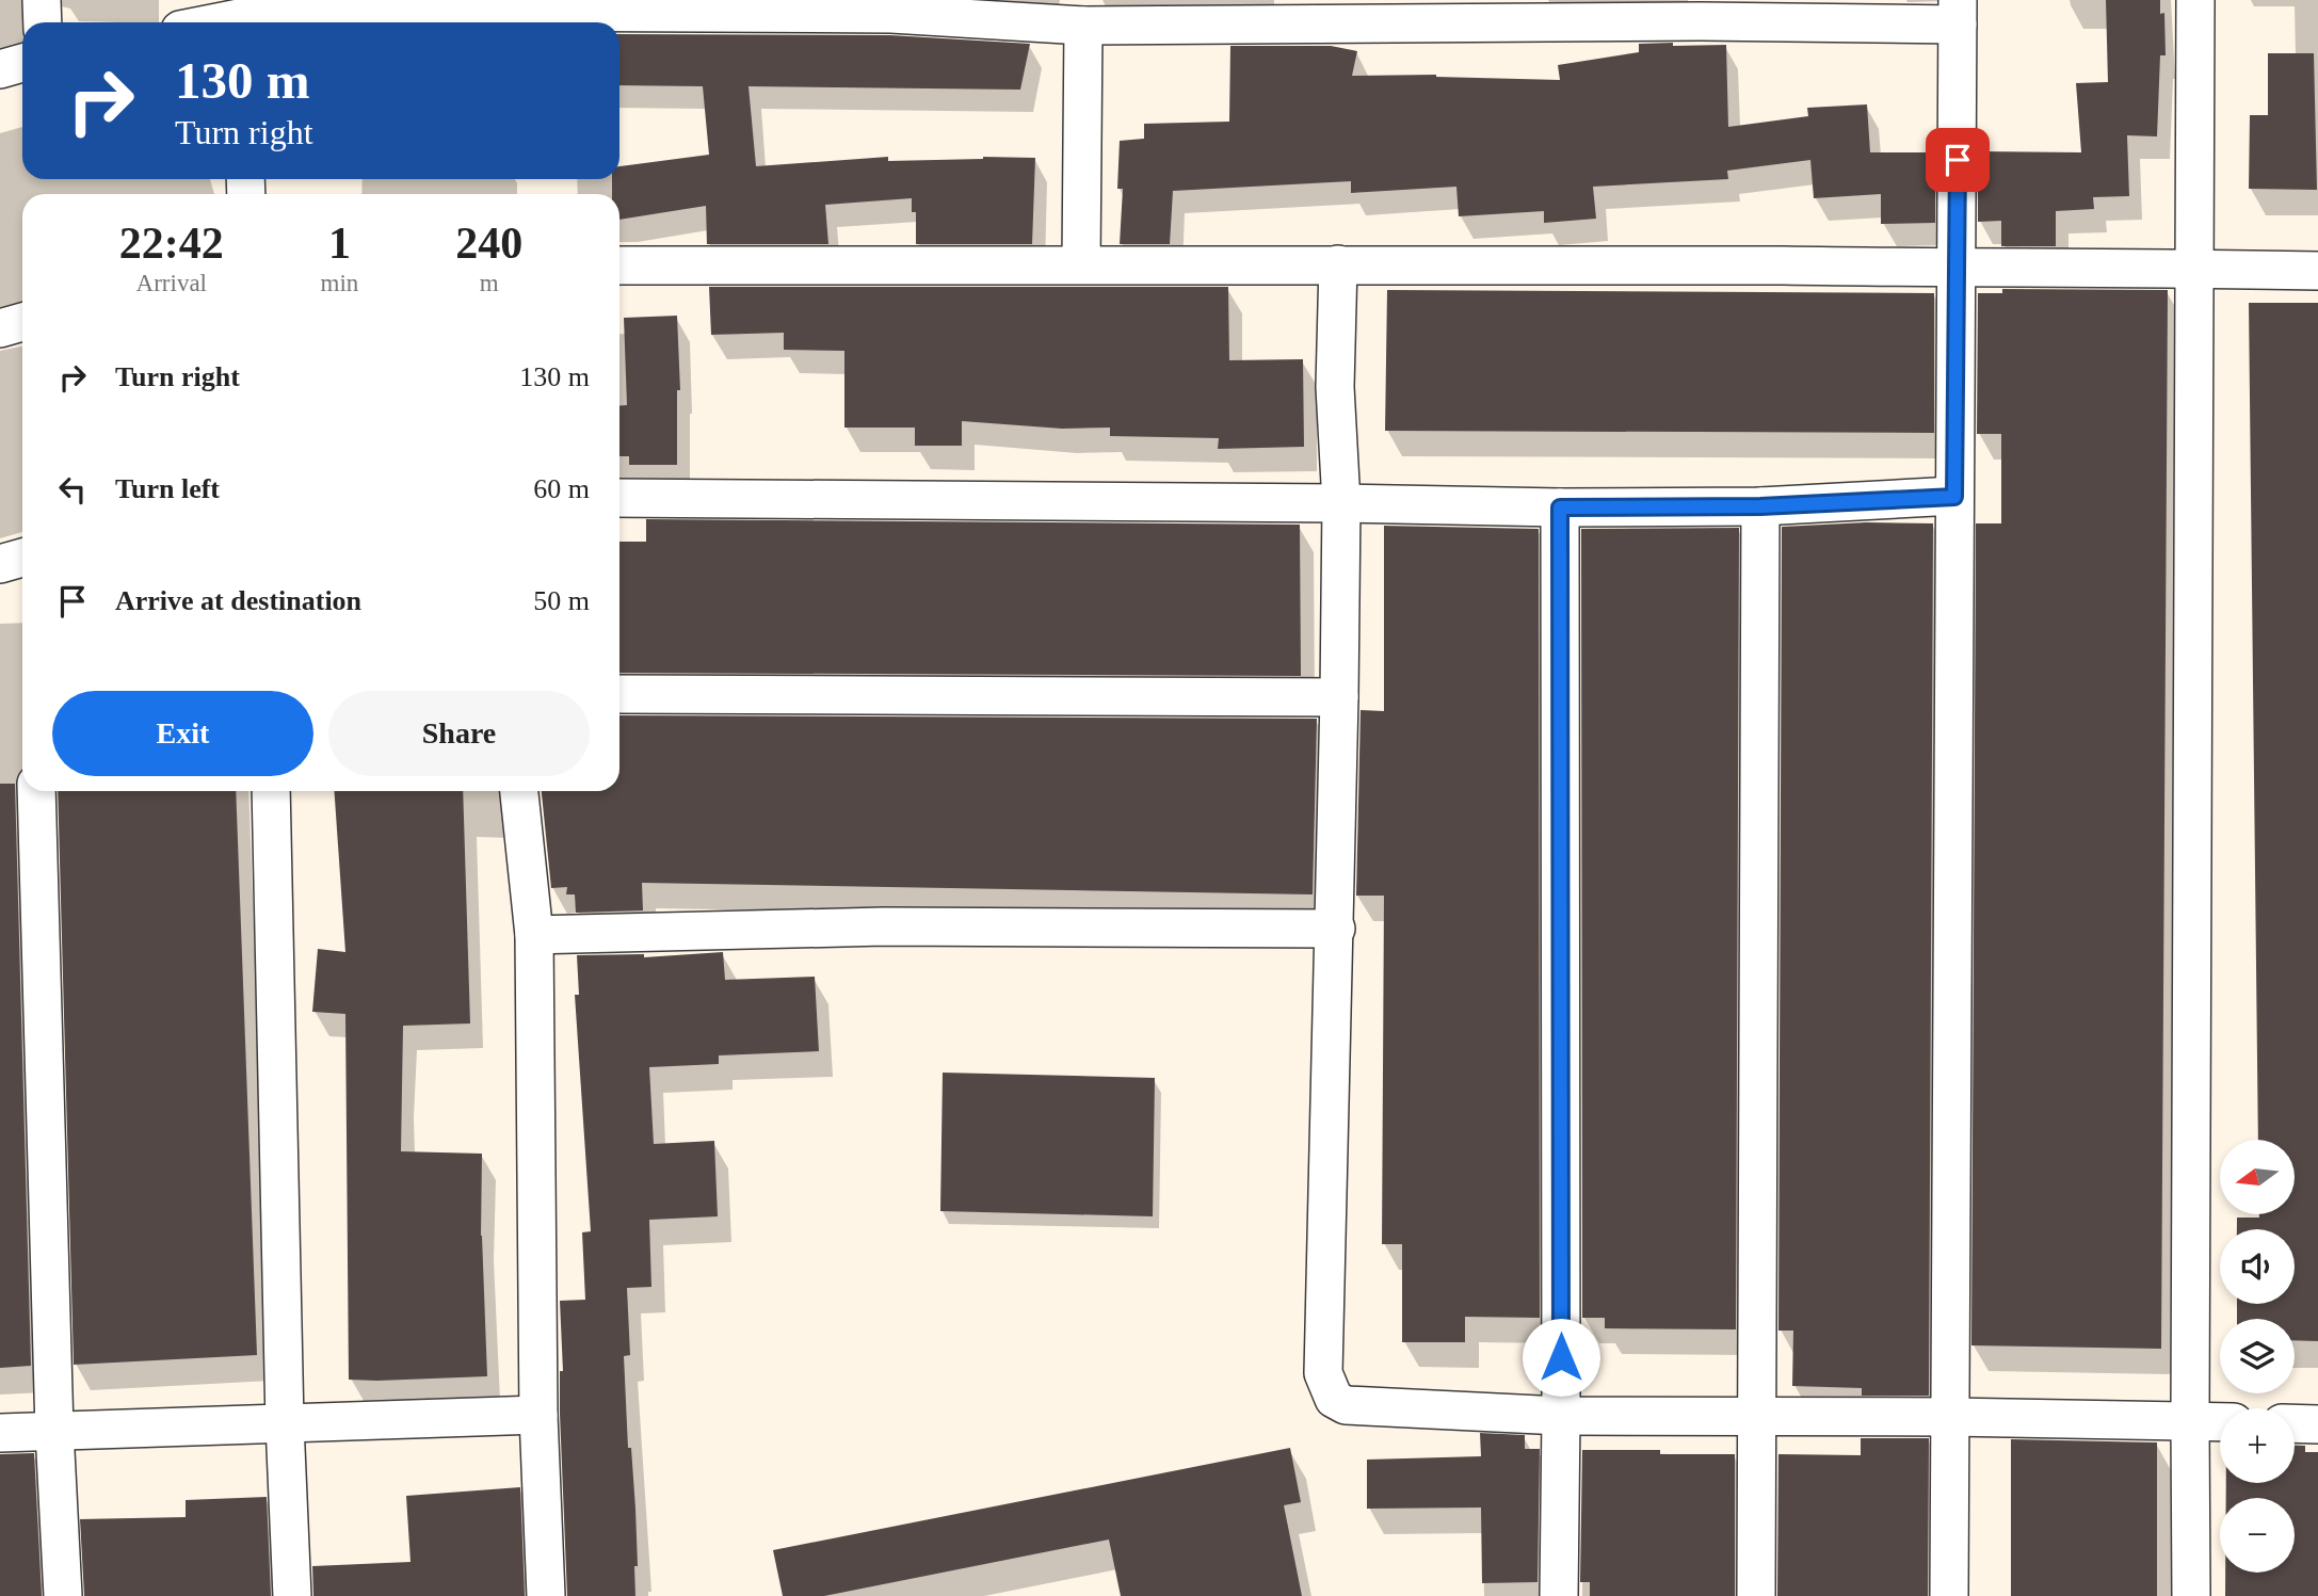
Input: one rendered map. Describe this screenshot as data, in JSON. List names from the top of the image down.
{
  "north": "left",
  "page": {
    "turn": ["130 m", "Turn right"],
    "eta": [
      "22:42",
      "Arrival",
      "1",
      "min",
      "240",
      "m"
    ],
    "list": [
      {
        "name": "Turn right",
        "value": "130 m"
      },
      {
        "name": "Turn left",
        "value": "60 m"
      },
      {
        "name": "Arrive at destination",
        "value": "50 m"
      }
    ],
    "buttons": ["Exit", "Share"],
    "map_buttons": ["+", "−"]
  }
}
